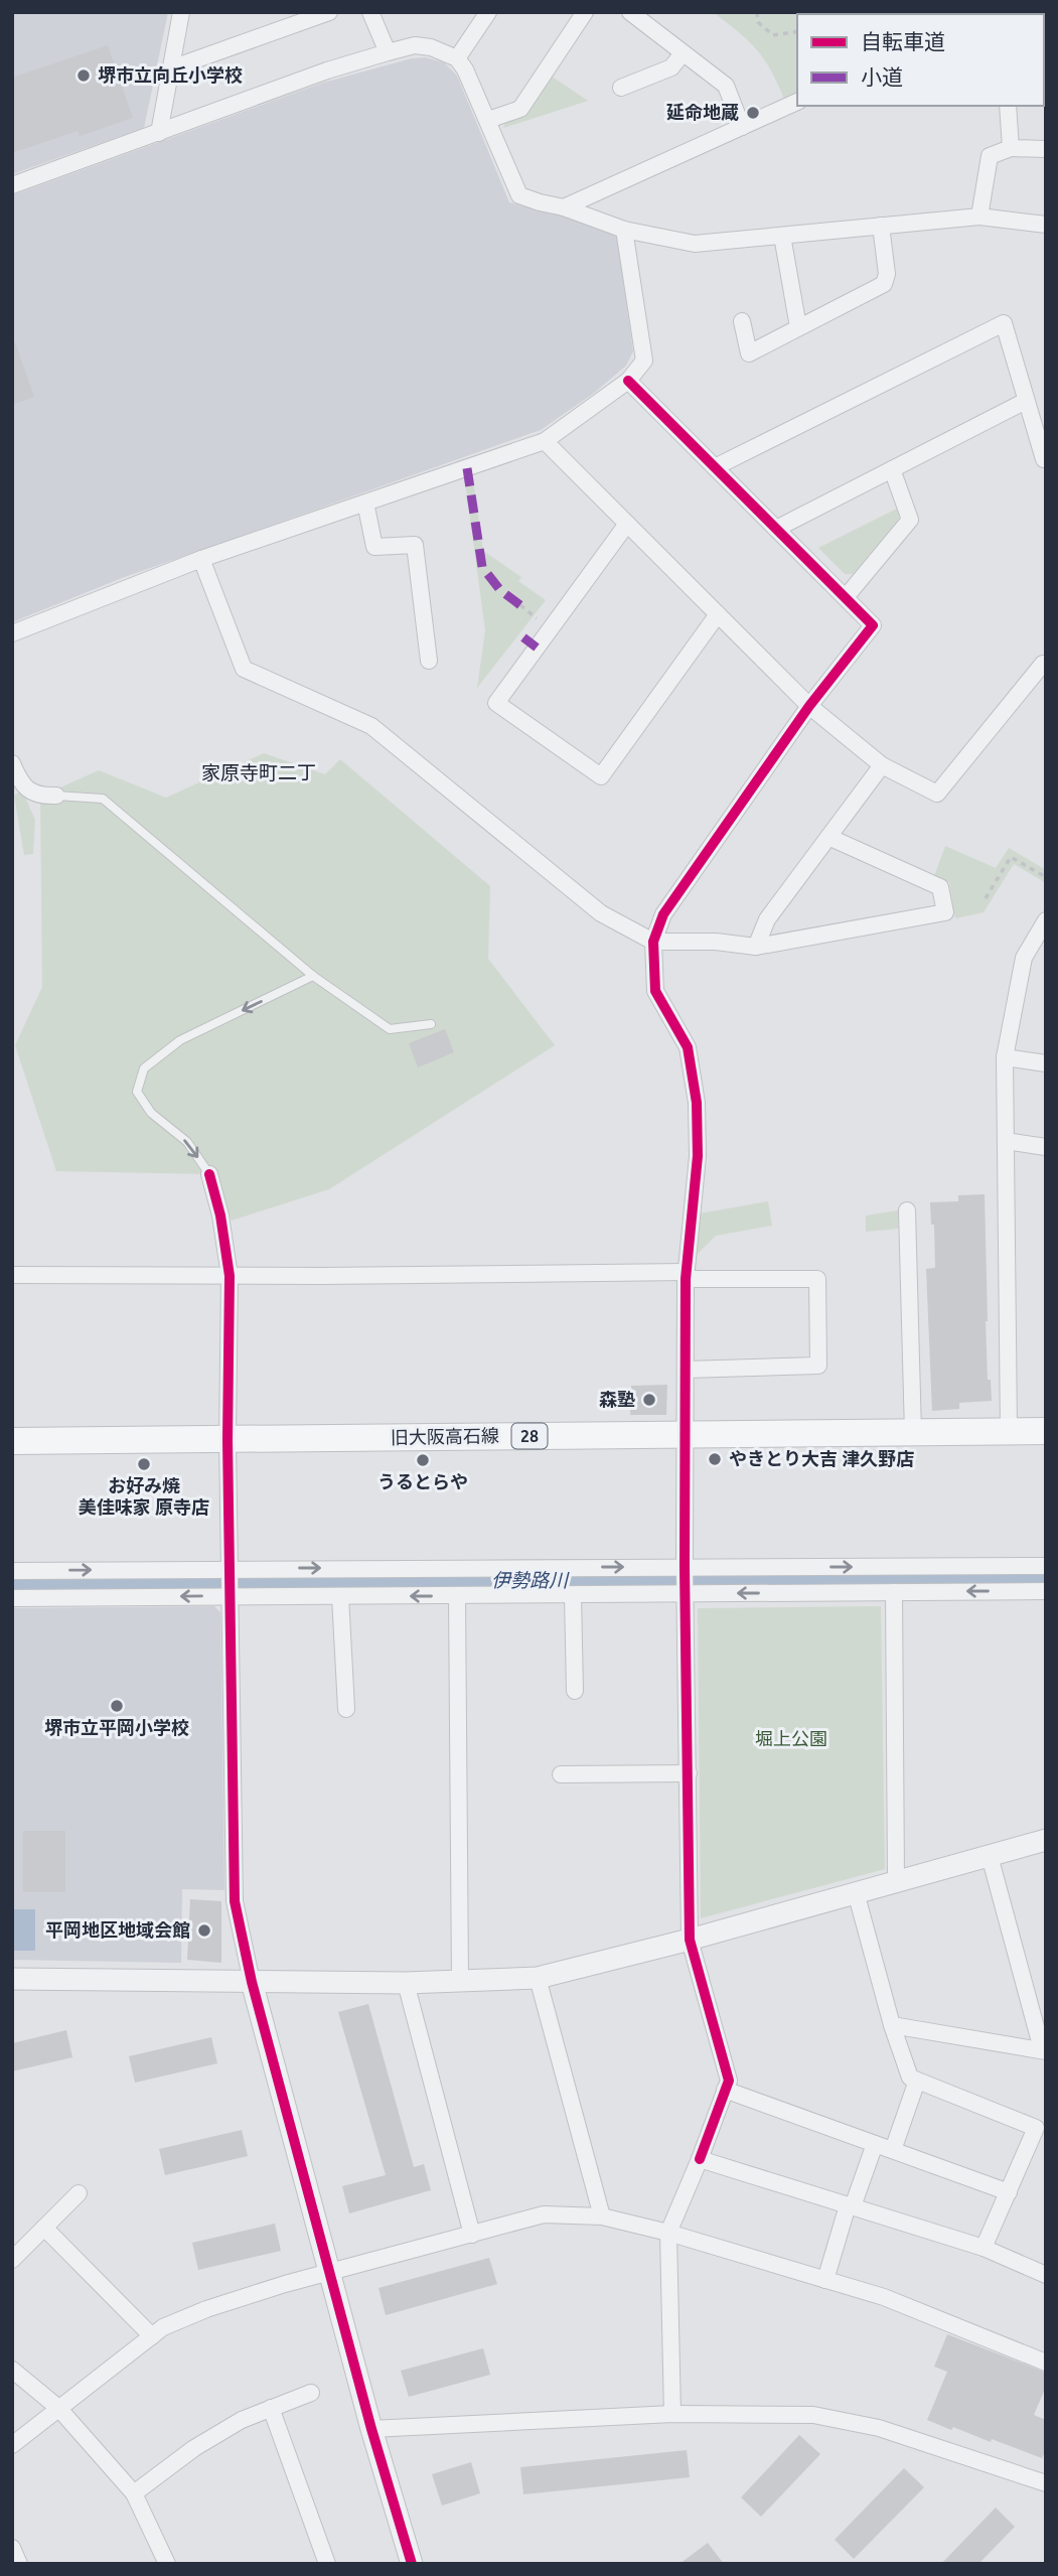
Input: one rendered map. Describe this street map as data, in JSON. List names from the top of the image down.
{
  "streets": {
    "main road": ["28", "旧大阪高石線"]
  },
  "districts": ["家原寺町二丁"],
  "water": ["伊勢路川"],
  "parks": ["堀上公園"],
  "places": [
    "堺市立向丘小学校",
    "延命地蔵",
    "森塾",
    "やきとり大吉 津久野店",
    "うるとらや",
    "お好み焼 美佳味家 原寺店",
    "堺市立平岡小学校",
    "平岡地区地域会館"
  ],
  "legend": ["自転車道", "小道"]
}
